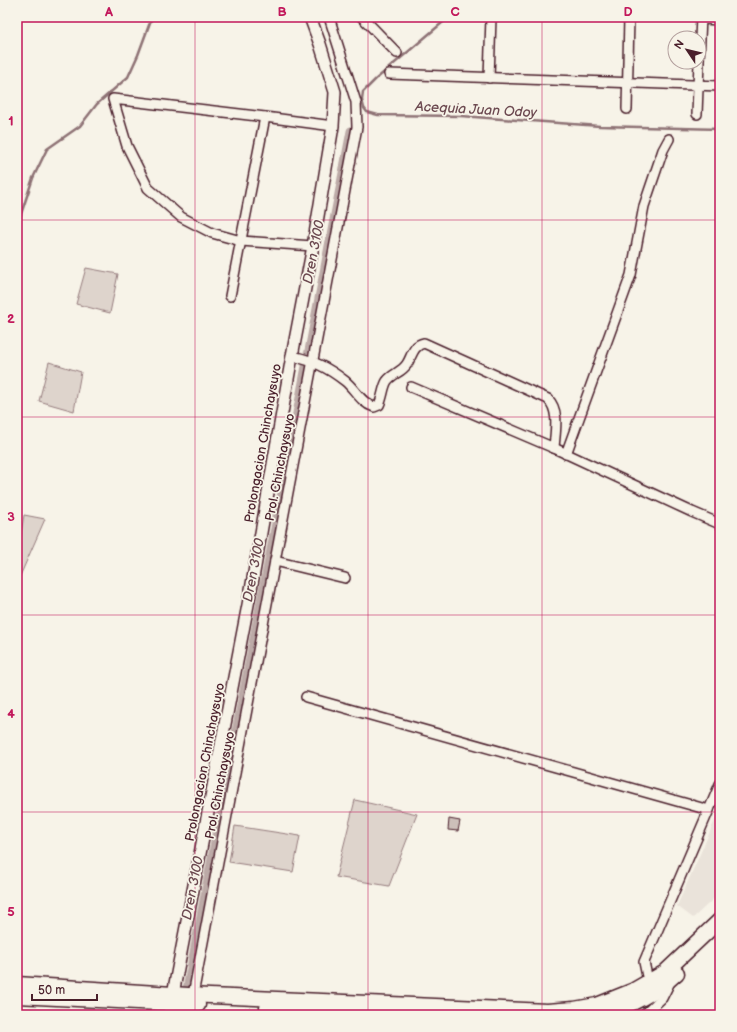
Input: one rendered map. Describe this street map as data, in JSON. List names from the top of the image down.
{
  "streets": {
    "street": ["Prolongacion Chinchaysuyo", "Prol. Chinchaysuyo"]
  },
  "crossings": [
    ["Prolongacion Chinchaysuyo", "Prol. Chinchaysuyo"]
  ],
  "water": ["Acequia Juan Odoy", "Dren 3100"],
  "scale_bar": "50 m",
  "north": "top left",
  "grid": {
    "columns": [
      "A",
      "B",
      "C",
      "D"
    ],
    "rows": [
      "1",
      "2",
      "3",
      "4",
      "5"
    ]
  }
}
